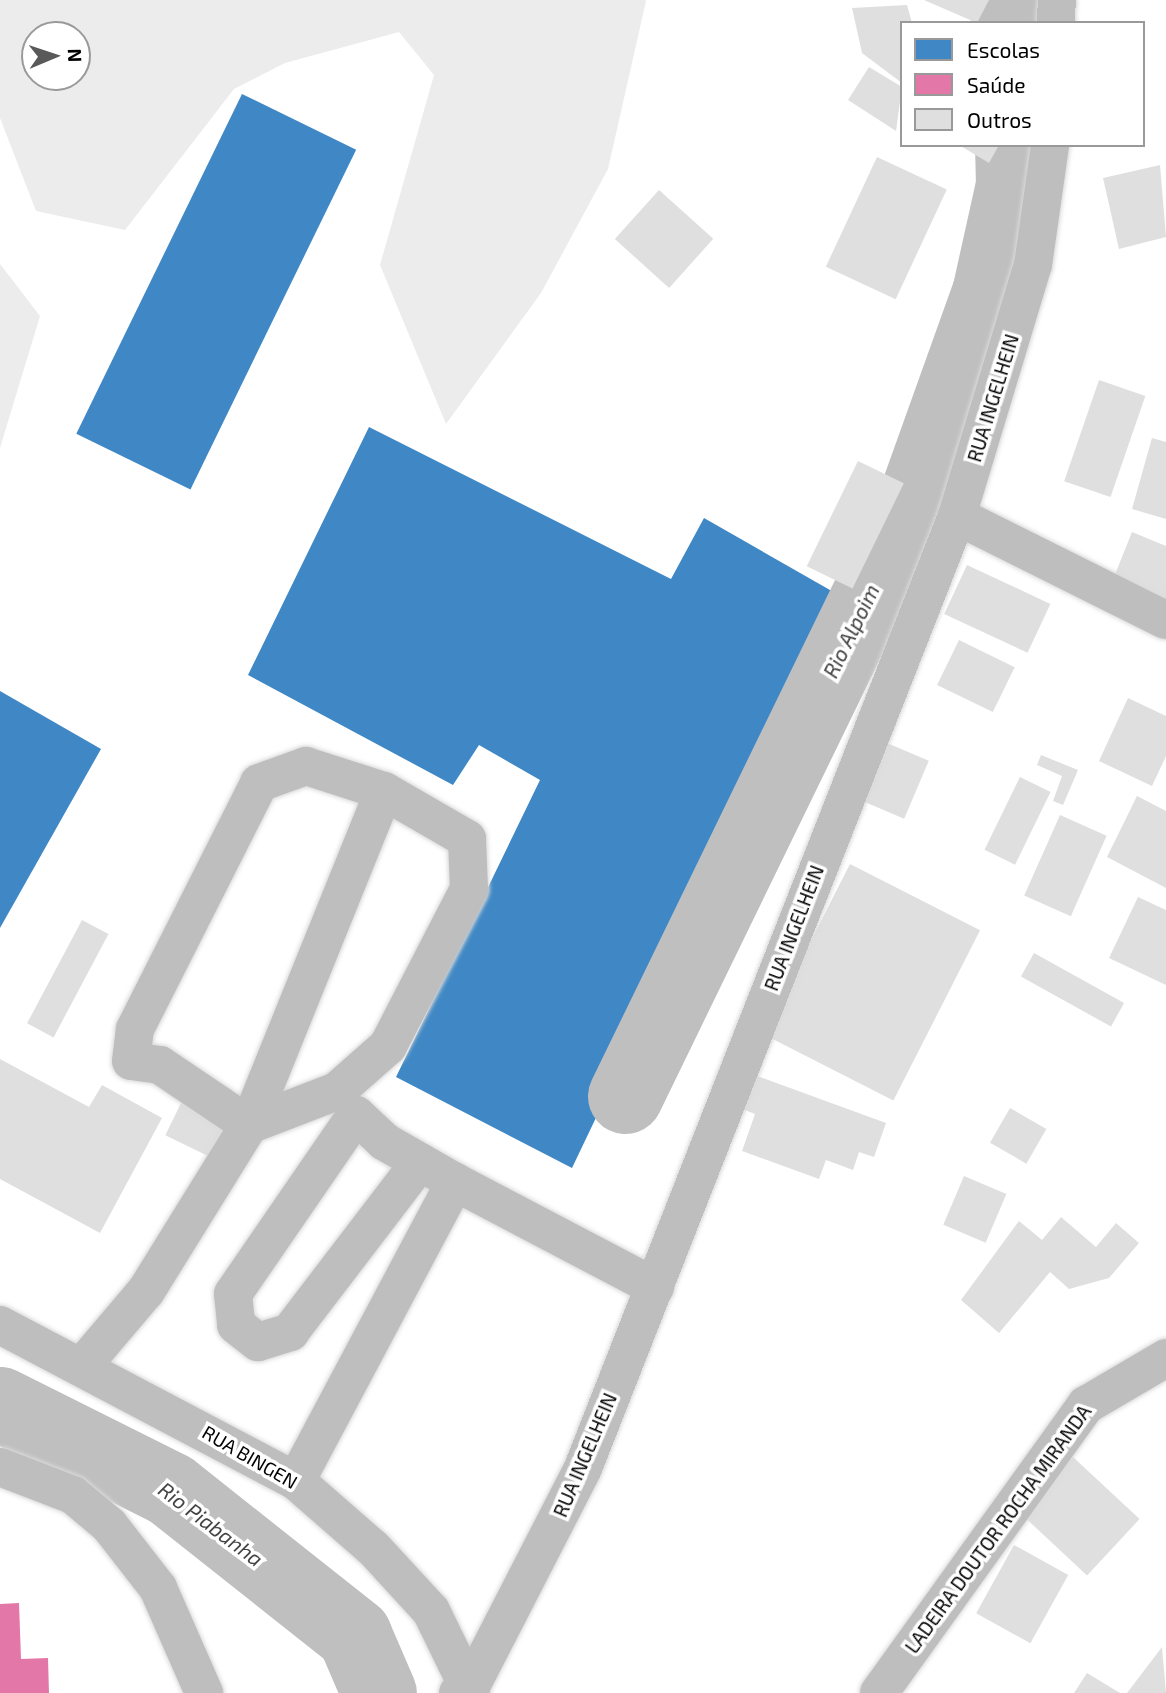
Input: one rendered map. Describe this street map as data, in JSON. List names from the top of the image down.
{
  "streets": {
    "street": ["RUA INGELHEIN", "RUA BINGEN", "LADEIRA DOUTOR ROCHA MIRANDA"]
  },
  "crossings": [
    ["RUA INGELHEIN", "RUA BINGEN"]
  ],
  "water": ["Rio Alpoim", "Rio Piabanha"],
  "legend": ["Escolas", "Saúde", "Outros"],
  "north": "right"
}
